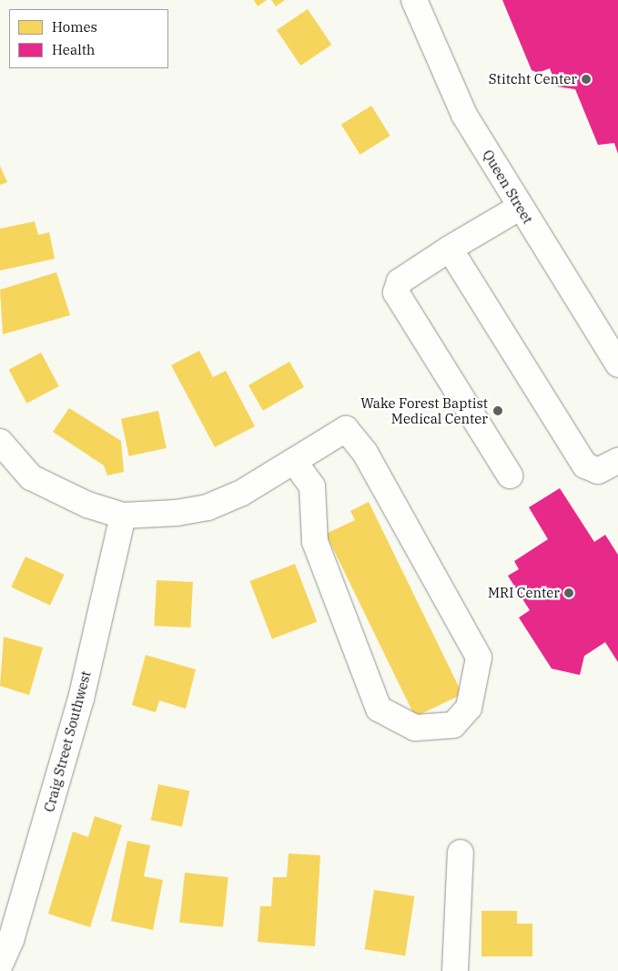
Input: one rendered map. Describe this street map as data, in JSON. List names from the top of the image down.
{
  "streets": {
    "street": ["Queen Street", "Craig Street Southwest"]
  },
  "places": ["Stitcht Center", "Wake Forest Baptist Medical Center", "MRI Center"],
  "legend": ["Homes", "Health"]
}
